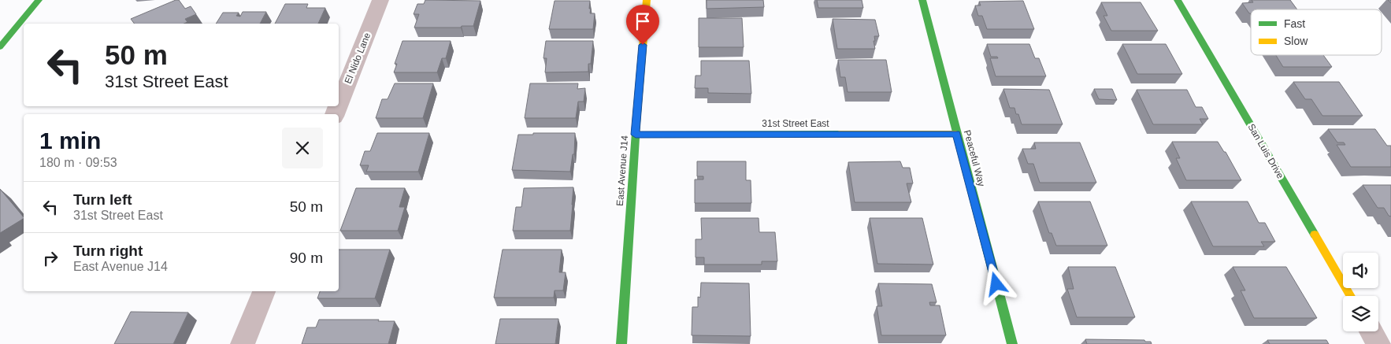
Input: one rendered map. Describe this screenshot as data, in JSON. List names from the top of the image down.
{
  "streets": {
    "street": [
      "El Nido Lane",
      "31st Street East",
      "San Luis Drive",
      "Peaceful Way",
      "East Avenue J14"
    ]
  },
  "crossings": [
    ["31st Street East", "Peaceful Way"],
    ["31st Street East", "East Avenue J14"]
  ],
  "legend": ["Fast", "Slow"],
  "page": {
    "turn": ["50 m", "31st Street East"],
    "heading": ["1 min", "180 m · 09:53"],
    "list": [
      {
        "name": "Turn left",
        "note": "31st Street East",
        "value": "50 m"
      },
      {
        "name": "Turn right",
        "note": "East Avenue J14",
        "value": "90 m"
      }
    ]
  }
}
